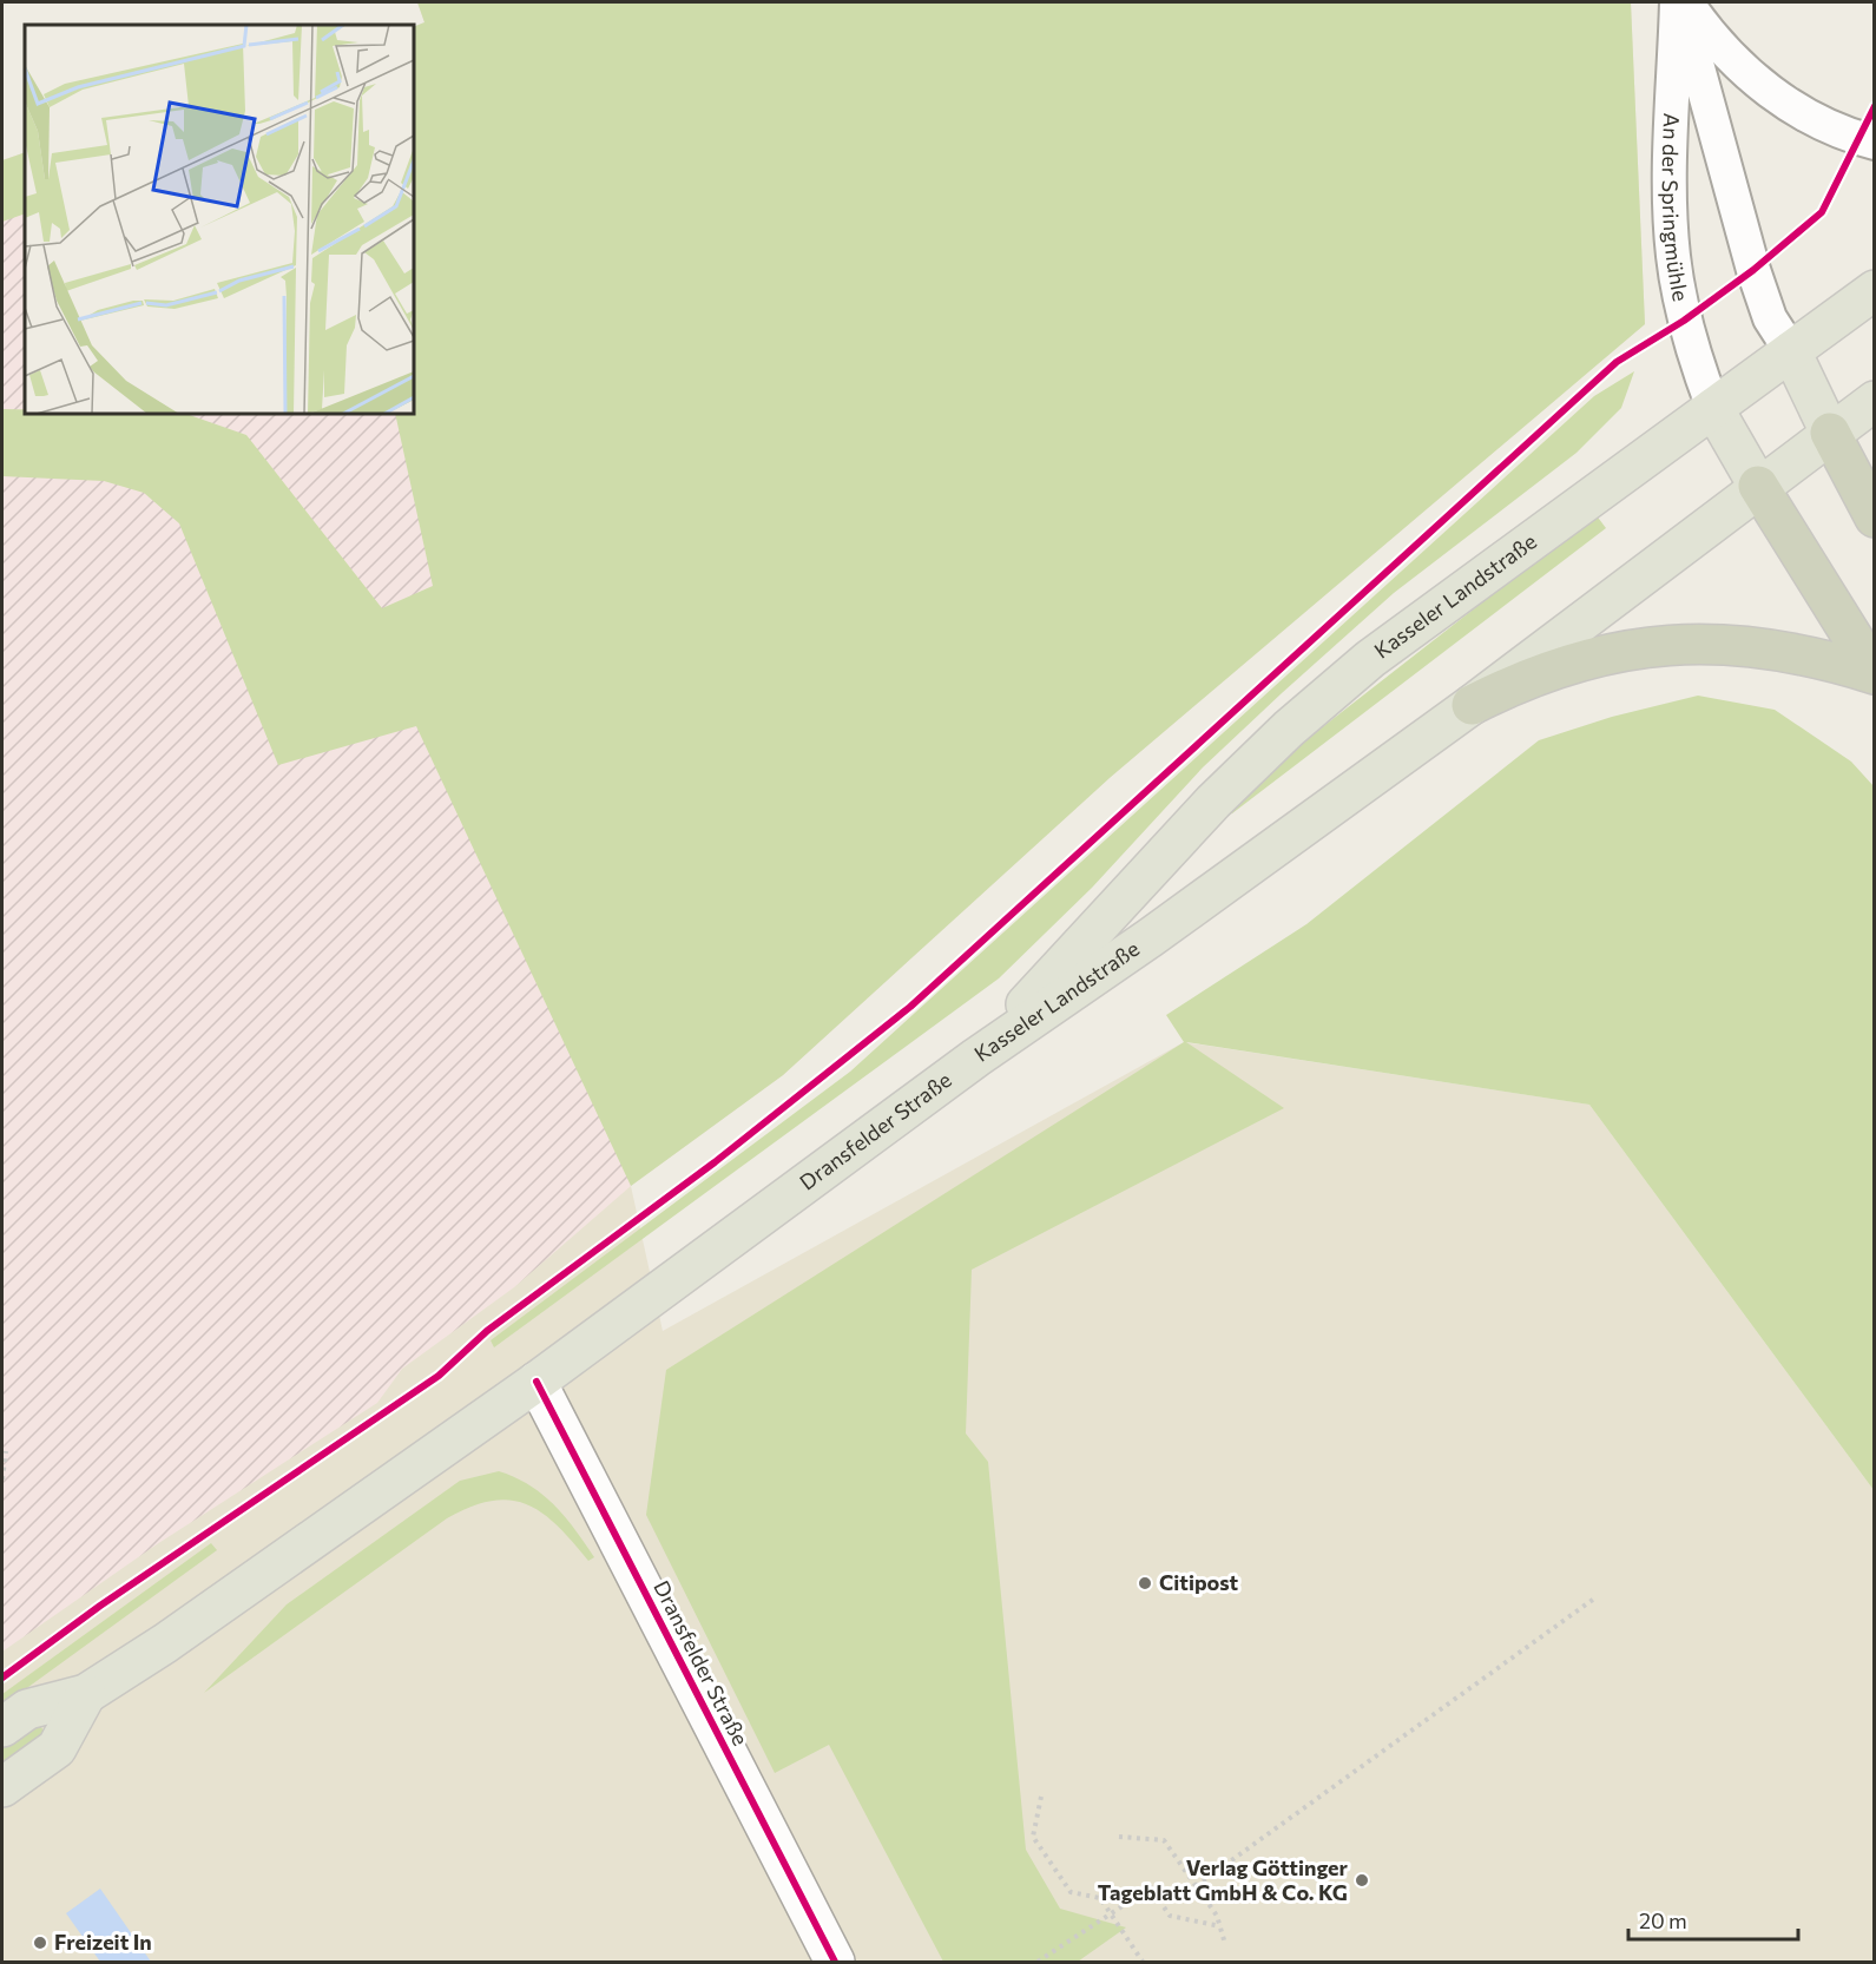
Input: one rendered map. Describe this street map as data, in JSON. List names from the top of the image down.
{
  "streets": {
    "main road": ["Kasseler Landstraße", "Dransfelder Straße"],
    "lane": ["An der Springmühle"]
  },
  "crossings": [
    ["An der Springmühle", "Kasseler Landstraße"],
    ["Kasseler Landstraße", "Dransfelder Straße"]
  ],
  "places": ["Citipost", "Verlag Göttinger Tageblatt GmbH & Co. KG", "Freizeit In"],
  "scale_bar": "20 m"
}
